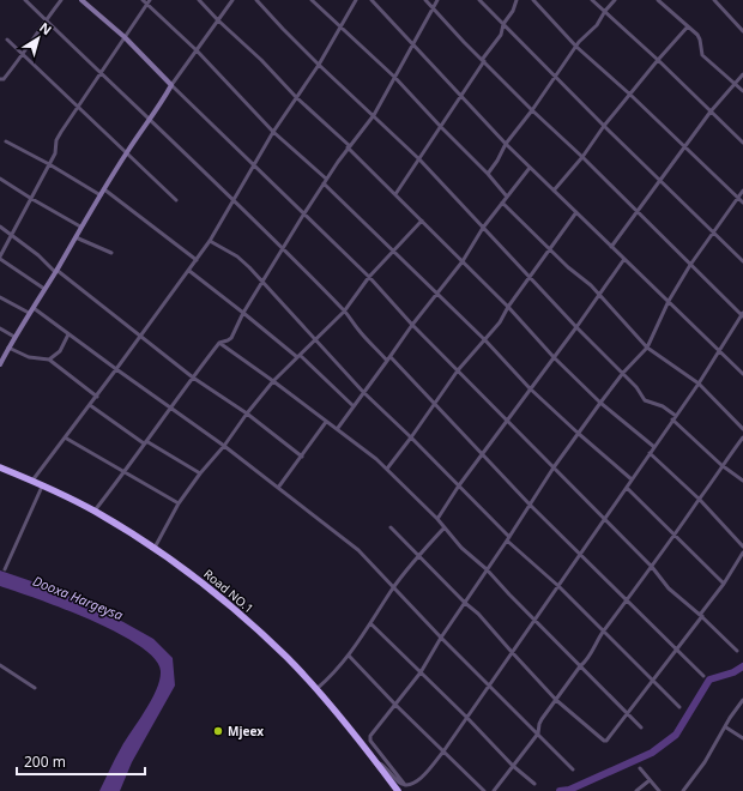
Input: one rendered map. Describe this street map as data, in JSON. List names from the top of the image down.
{
  "streets": {
    "highway": ["Road NO.1"]
  },
  "water": ["Dooxa Hargeysa"],
  "places": ["Mjeex"],
  "scale_bar": "200 m",
  "north": "top right"
}
